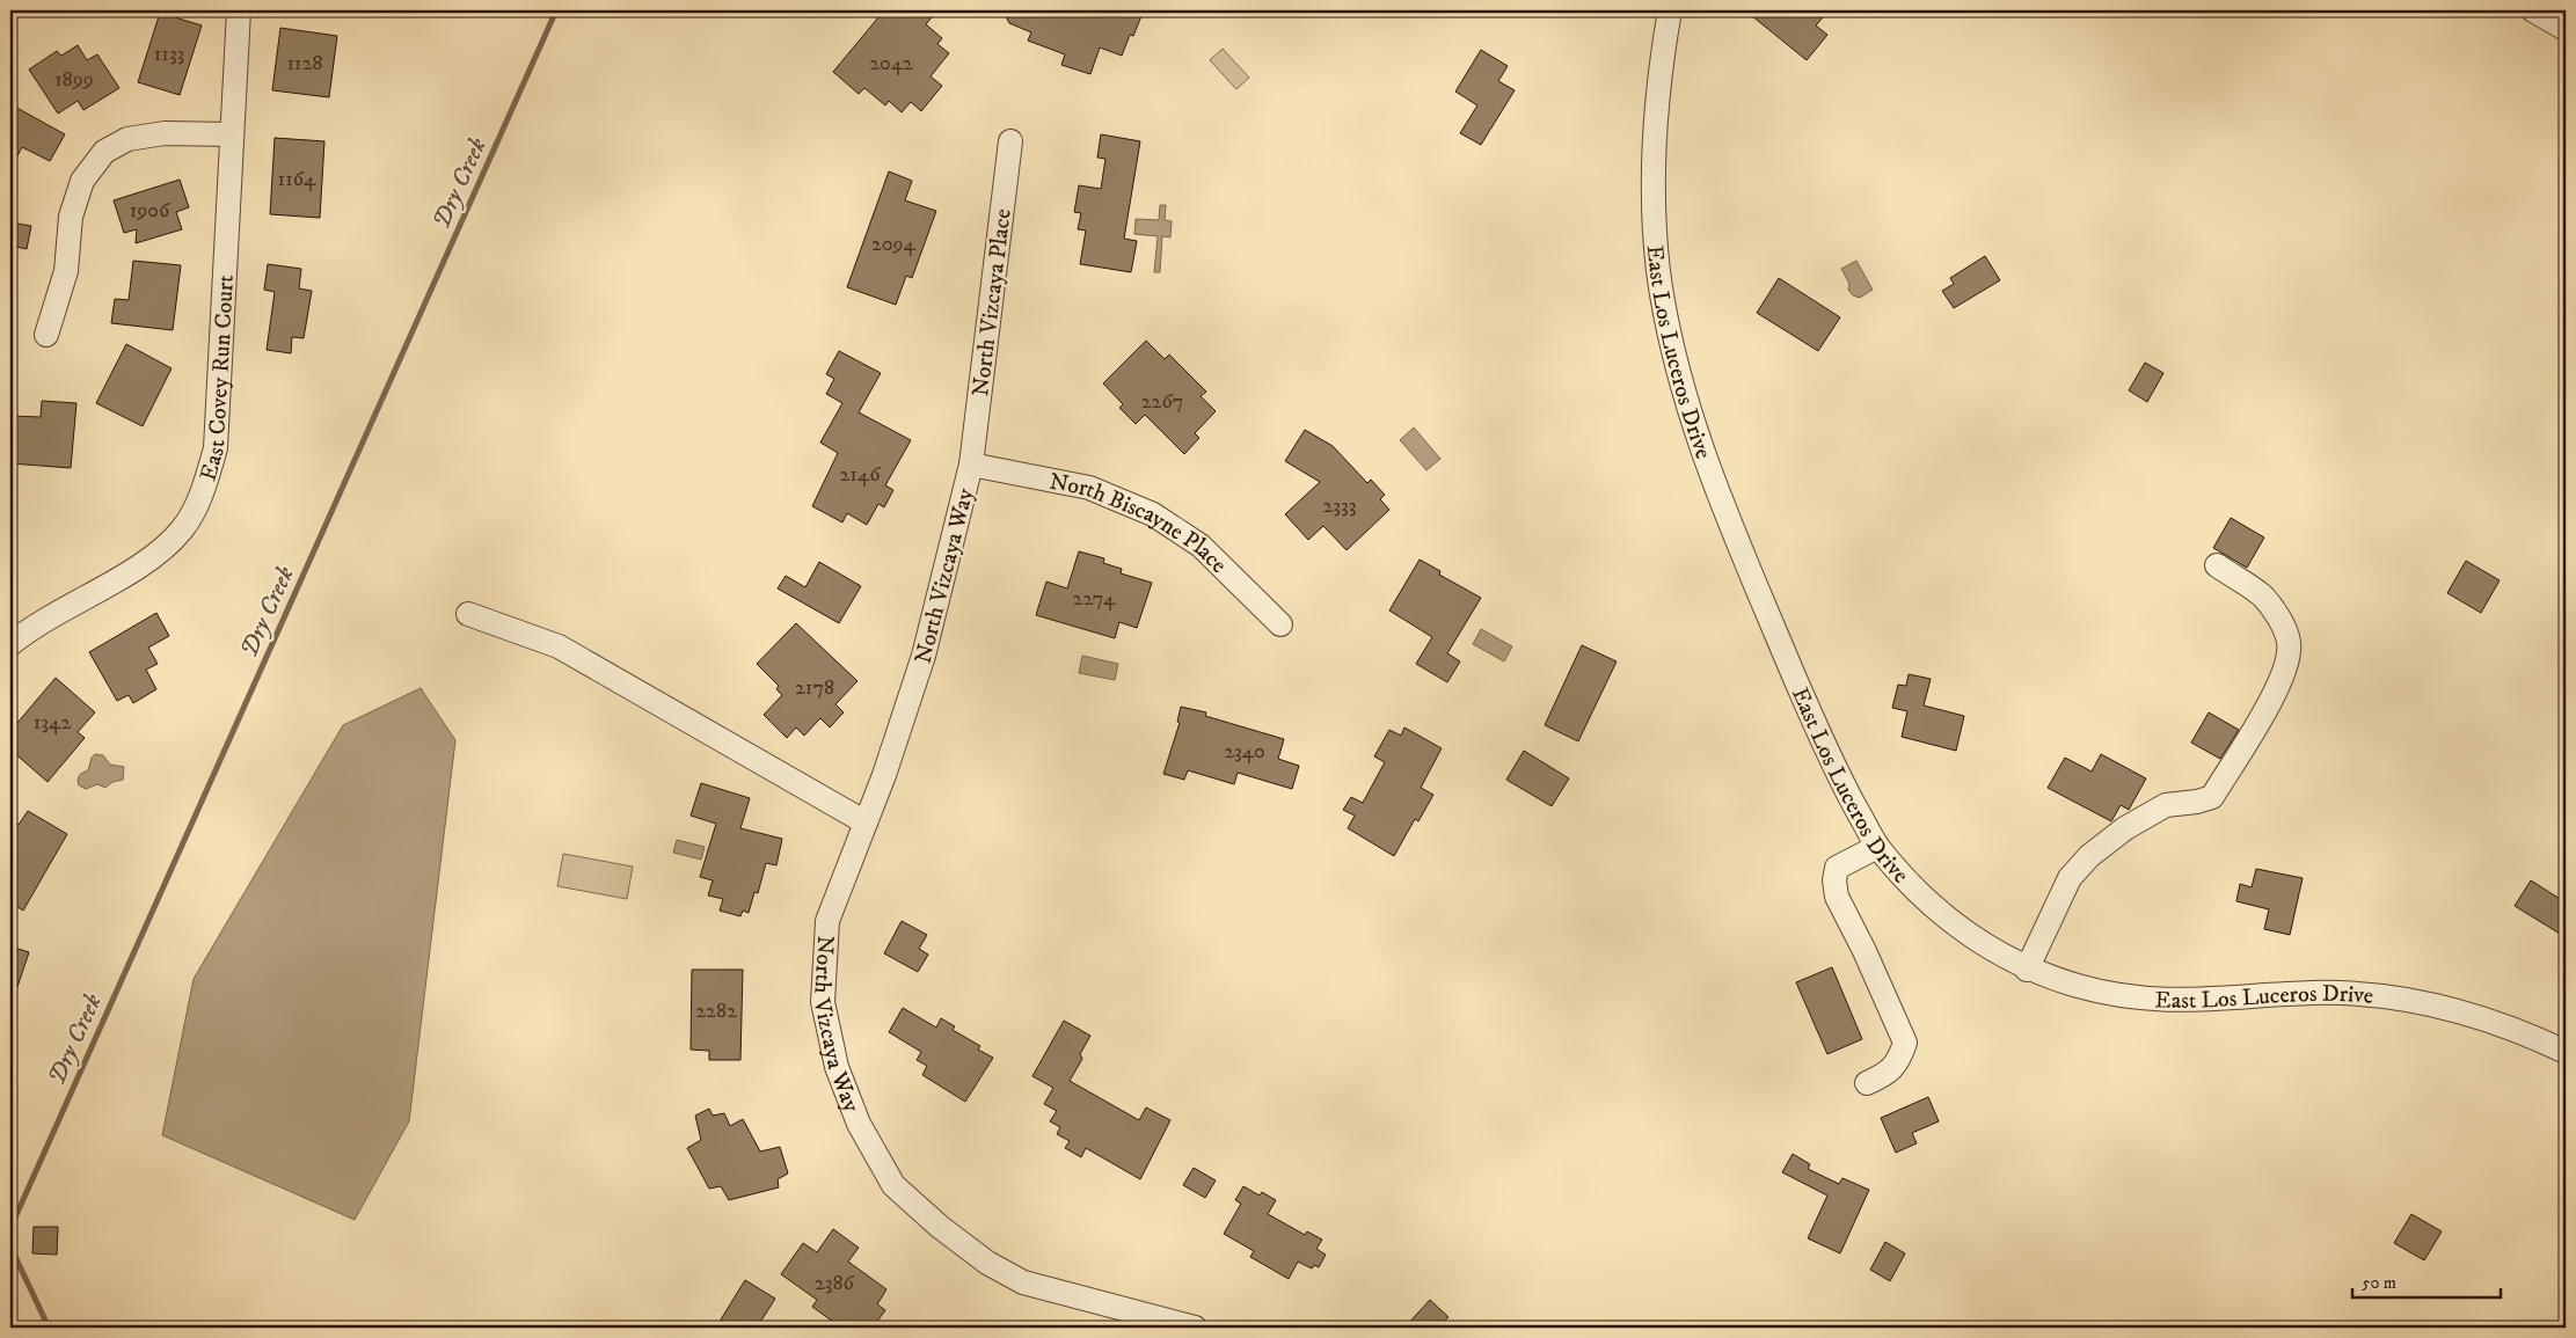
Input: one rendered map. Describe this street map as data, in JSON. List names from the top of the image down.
{
  "streets": {
    "street": [
      "North Vizcaya Place",
      "East Los Luceros Drive",
      "East Covey Run Court",
      "North Biscayne Place",
      "North Vizcaya Way"
    ]
  },
  "crossings": [
    ["North Vizcaya Place", "North Biscayne Place"],
    ["North Vizcaya Place", "North Vizcaya Way"],
    ["North Biscayne Place", "North Vizcaya Way"]
  ],
  "water": ["Dry Creek"],
  "house_numbers": [
    "1133",
    "1128",
    "2042",
    "1899",
    "1164",
    "1906",
    "2094",
    "2267",
    "2146",
    "2333",
    "2274",
    "2178",
    "1342",
    "2340",
    "2282",
    "2386"
  ],
  "scale_bar": "50 m"
}
